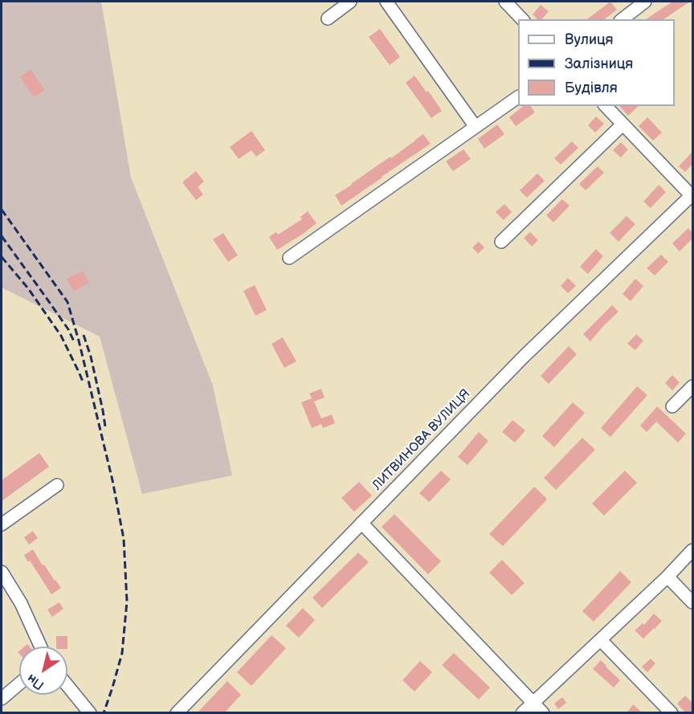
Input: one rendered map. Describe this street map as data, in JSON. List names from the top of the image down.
{
  "streets": {
    "street": ["ЛИТВИНОВА ВУЛИЦЯ"]
  },
  "legend": ["Вулиця", "Залізниця", "Будівля"],
  "north": "bottom left"
}
